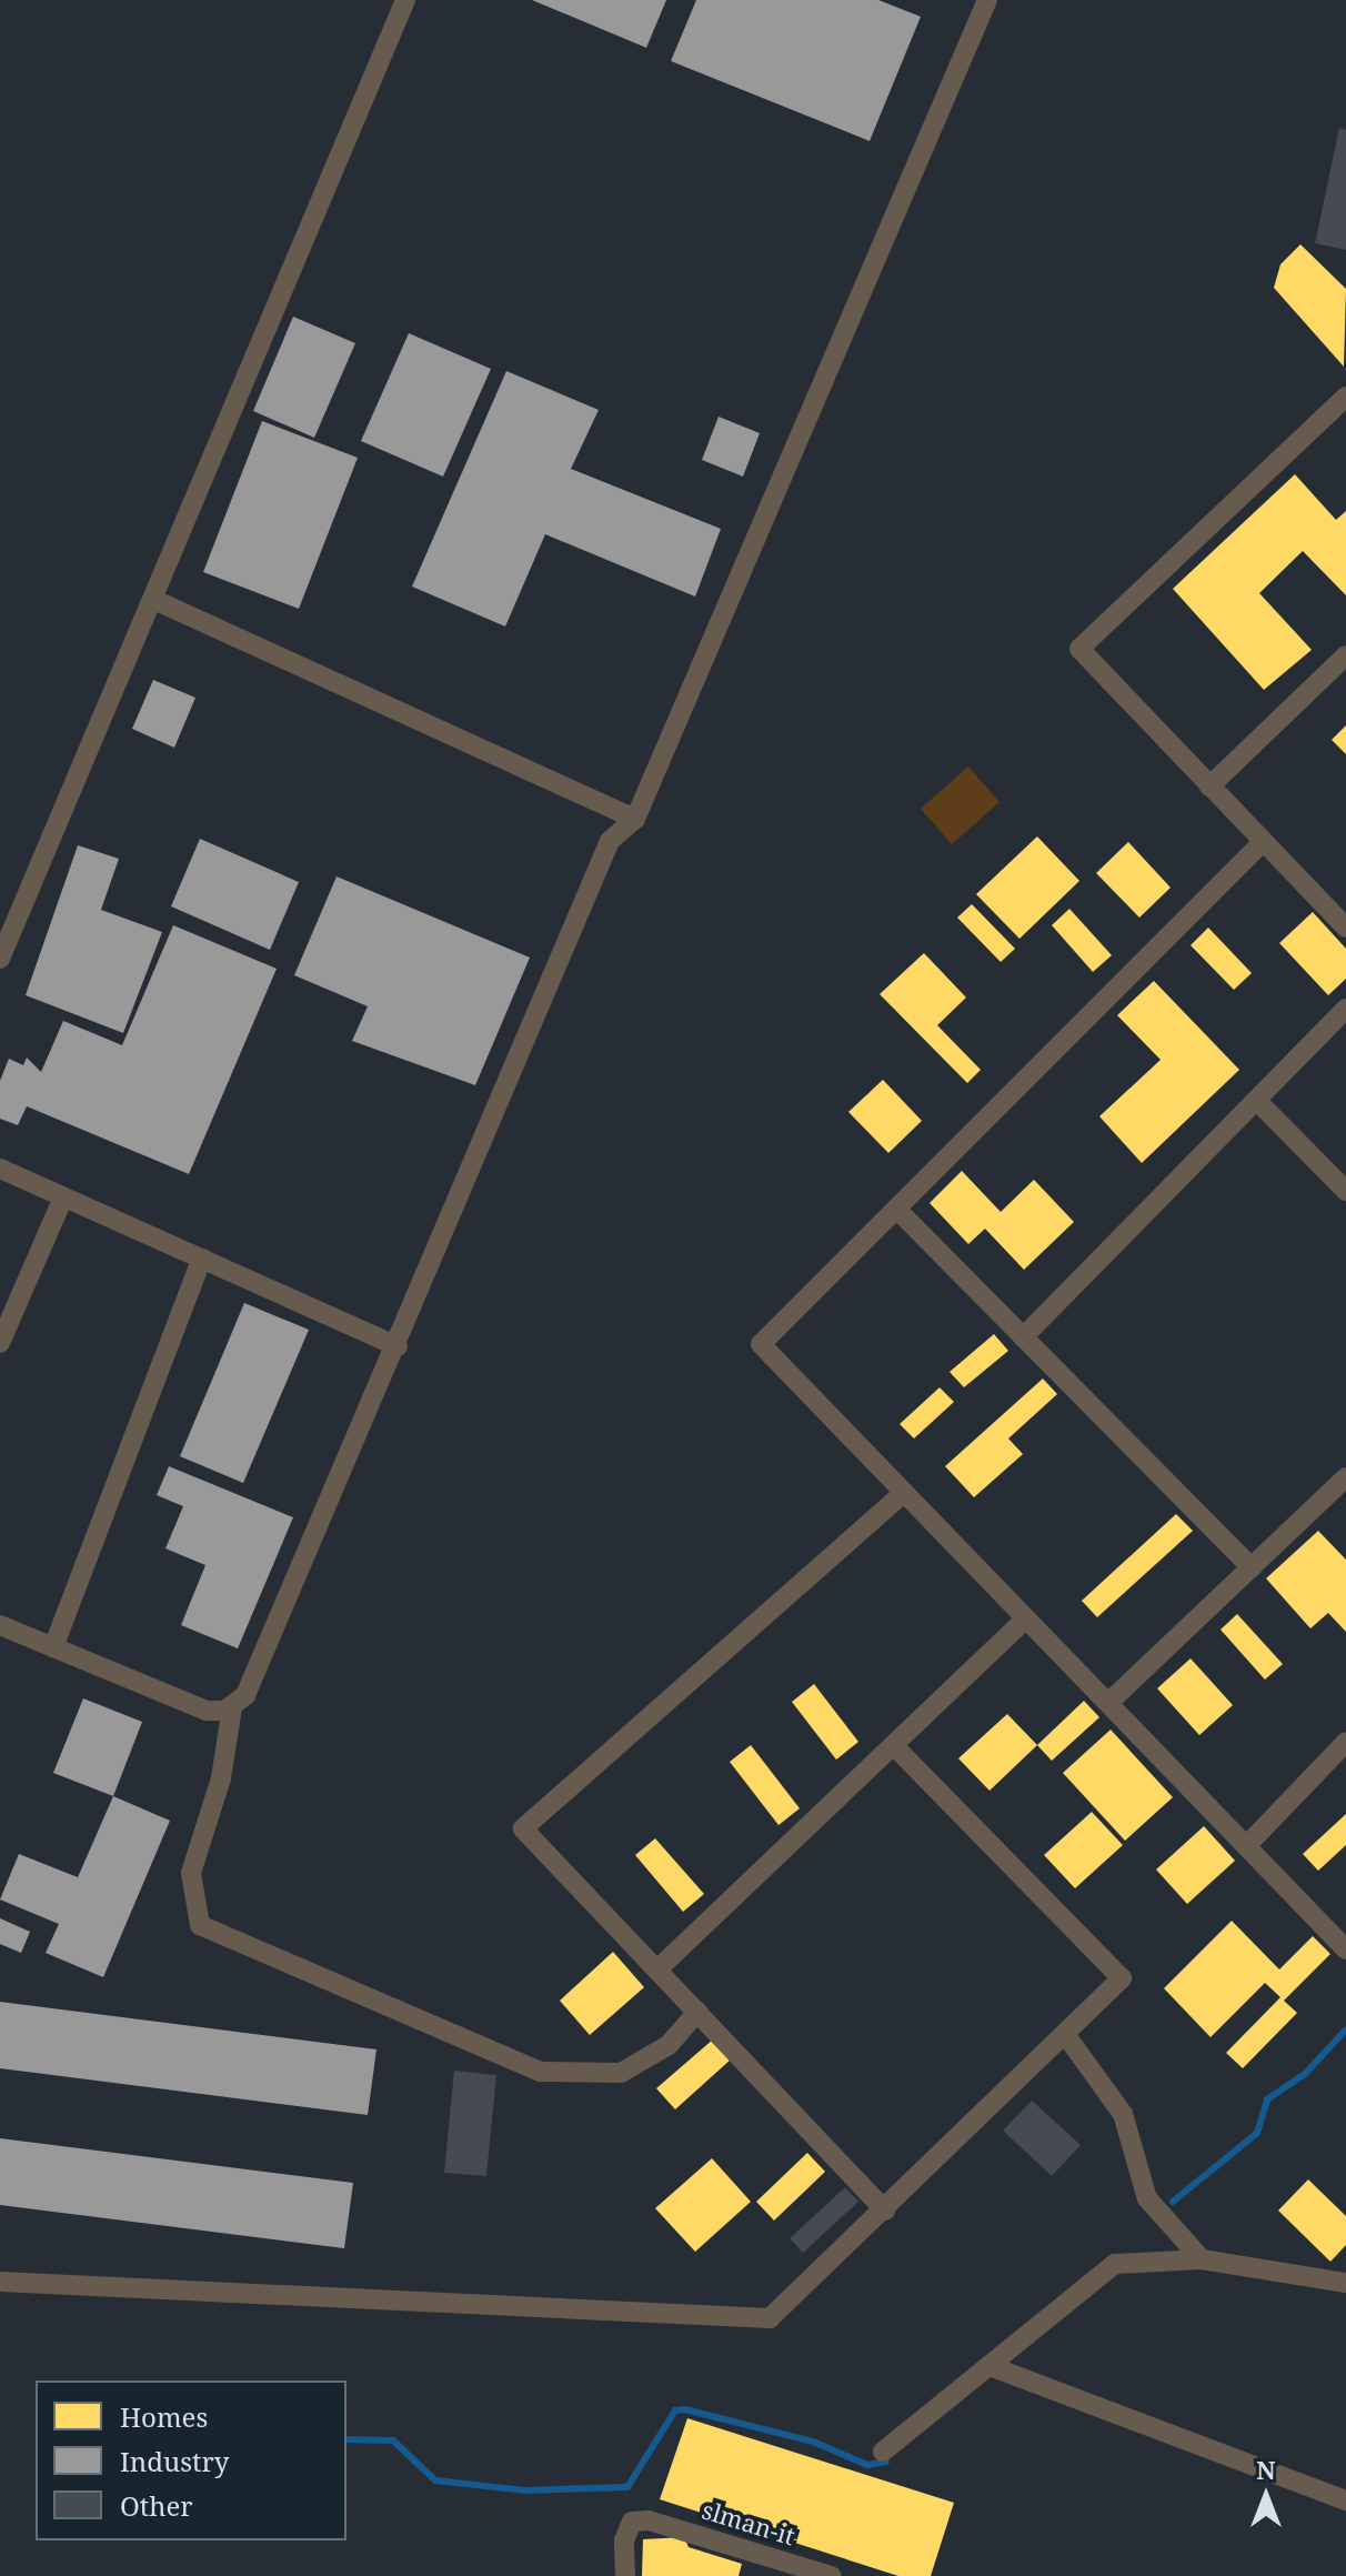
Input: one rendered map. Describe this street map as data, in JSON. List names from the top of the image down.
{
  "streets": {
    "street": ["slman-it"]
  },
  "legend": ["Homes", "Industry", "Other"],
  "north": "top"
}
